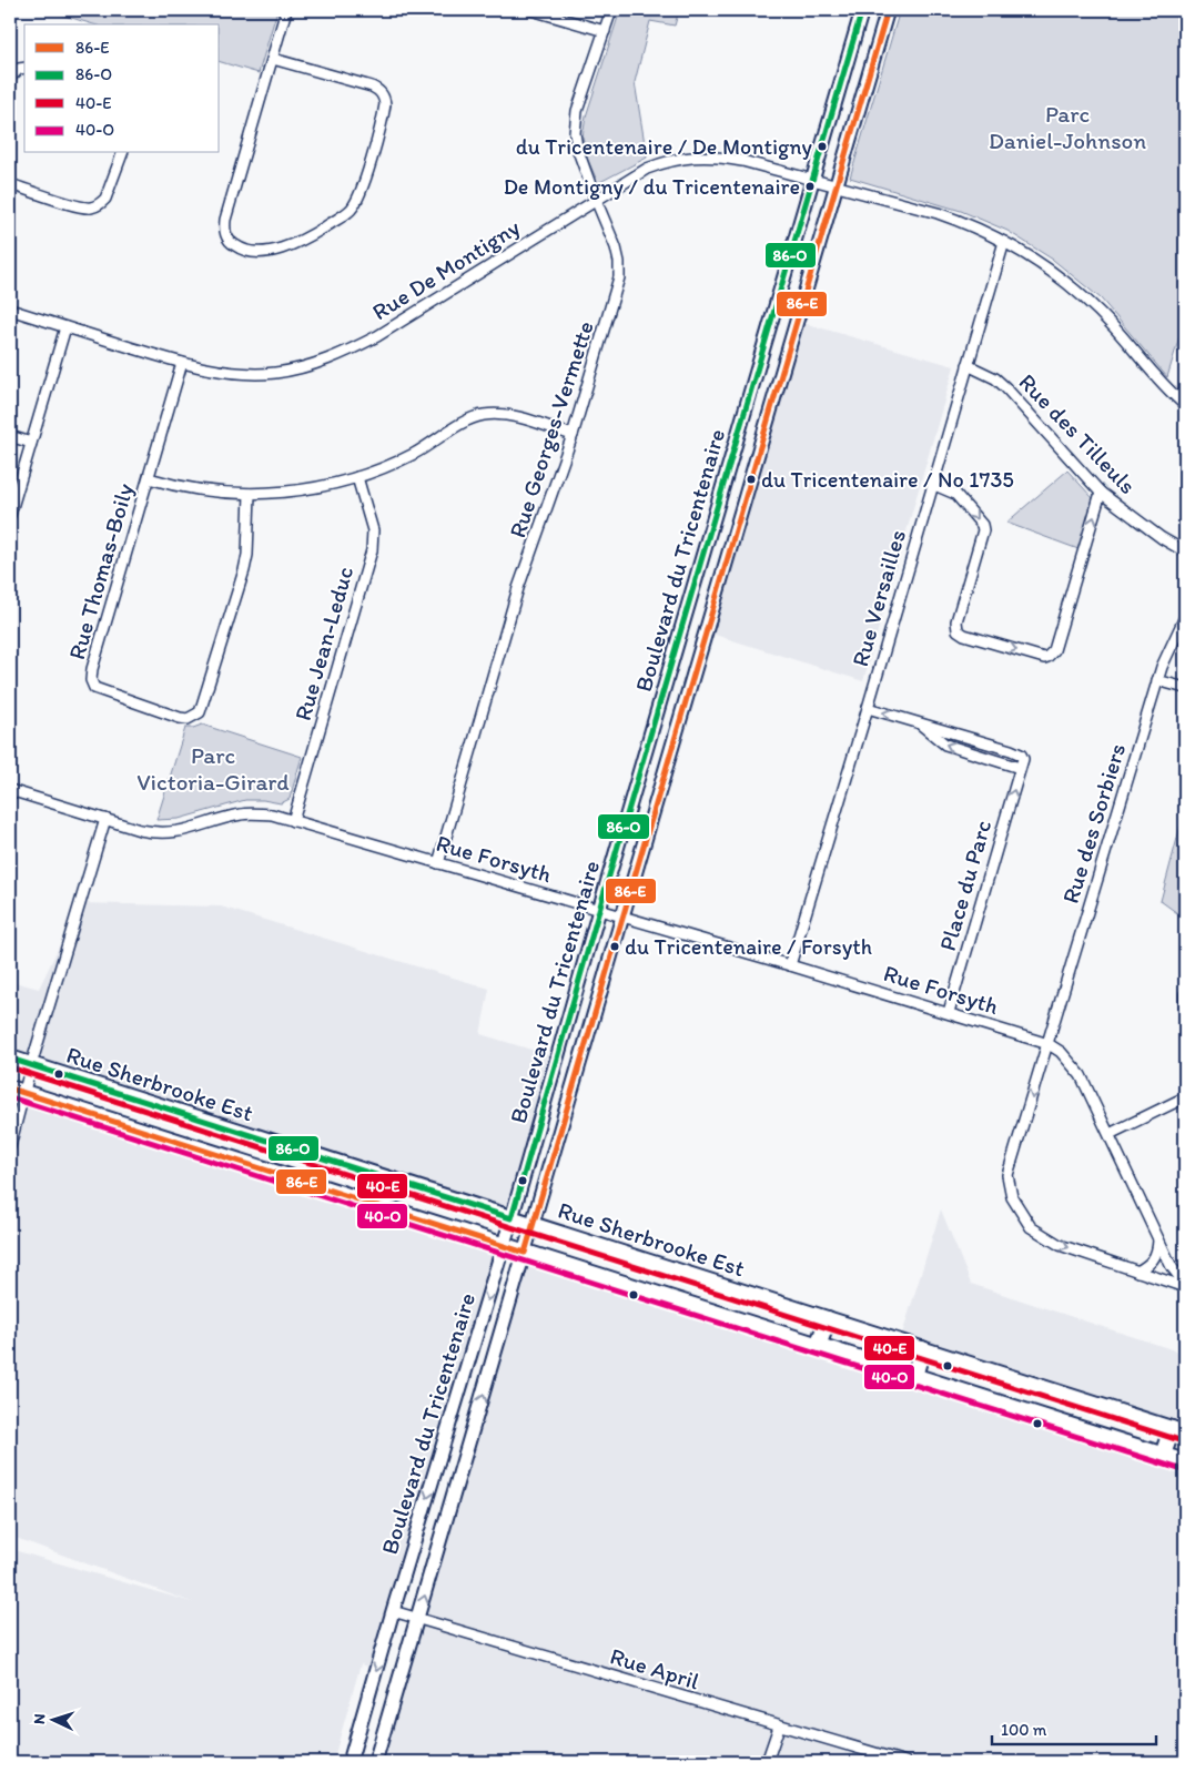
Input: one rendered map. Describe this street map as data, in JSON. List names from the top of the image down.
{
  "streets": {
    "main road": ["Rue Sherbrooke Est"],
    "street": [
      "Rue De Montigny",
      "Rue Georges-Vermette",
      "Rue des Tilleuls",
      "Boulevard du Tricentenaire",
      "Rue Thomas-Boily",
      "Rue Versailles",
      "Rue Jean-Leduc",
      "Rue des Sorbiers",
      "Rue Forsyth",
      "Place du Parc",
      "Rue April"
    ]
  },
  "crossings": [
    ["Rue De Montigny", "Rue Georges-Vermette"],
    ["Rue De Montigny", "Boulevard du Tricentenaire"],
    ["Rue De Montigny", "Rue Thomas-Boily"],
    ["Rue De Montigny", "Rue Versailles"],
    ["Rue Georges-Vermette", "Rue Forsyth"],
    ["Rue des Tilleuls", "Rue Versailles"],
    ["Boulevard du Tricentenaire", "Rue Forsyth"],
    ["Boulevard du Tricentenaire", "Rue Sherbrooke Est"],
    ["Boulevard du Tricentenaire", "Rue April"],
    ["Rue Versailles", "Rue Forsyth"],
    ["Rue Jean-Leduc", "Rue Forsyth"],
    ["Rue des Sorbiers", "Rue Forsyth"],
    ["Rue Forsyth", "Place du Parc"]
  ],
  "one_way": ["Place du Parc"],
  "parks": ["Parc Daniel-Johnson", "Parc Victoria-Girard"],
  "places": [
    "du Tricentenaire / De Montigny",
    "De Montigny / du Tricentenaire",
    "du Tricentenaire / No 1735",
    "du Tricentenaire / Forsyth"
  ],
  "lines": [
    "transit line 86-E",
    "transit line 86-O",
    "transit line 40-E",
    "transit line 40-O"
  ],
  "legend": [
    "86-E",
    "86-O",
    "40-E",
    "40-O"
  ],
  "scale_bar": "100 m",
  "north": "left"
}
